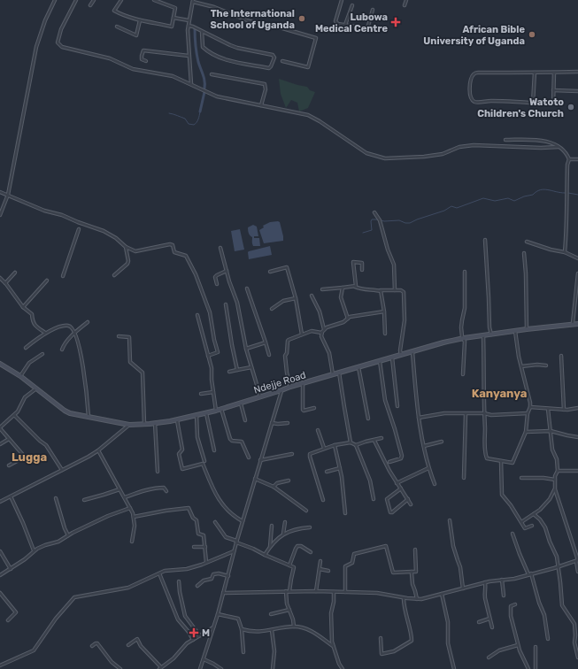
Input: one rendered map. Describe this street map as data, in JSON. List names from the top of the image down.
{
  "streets": {
    "street": ["Ndejje Road"]
  },
  "districts": ["Kanyanya", "Lugga"],
  "places": {
    "other": ["The International School of Uganda", "African Bible University of Uganda", "Watoto Children's Church"],
    "health": ["Lubowa Medical Centre", "M"]
  }
}
